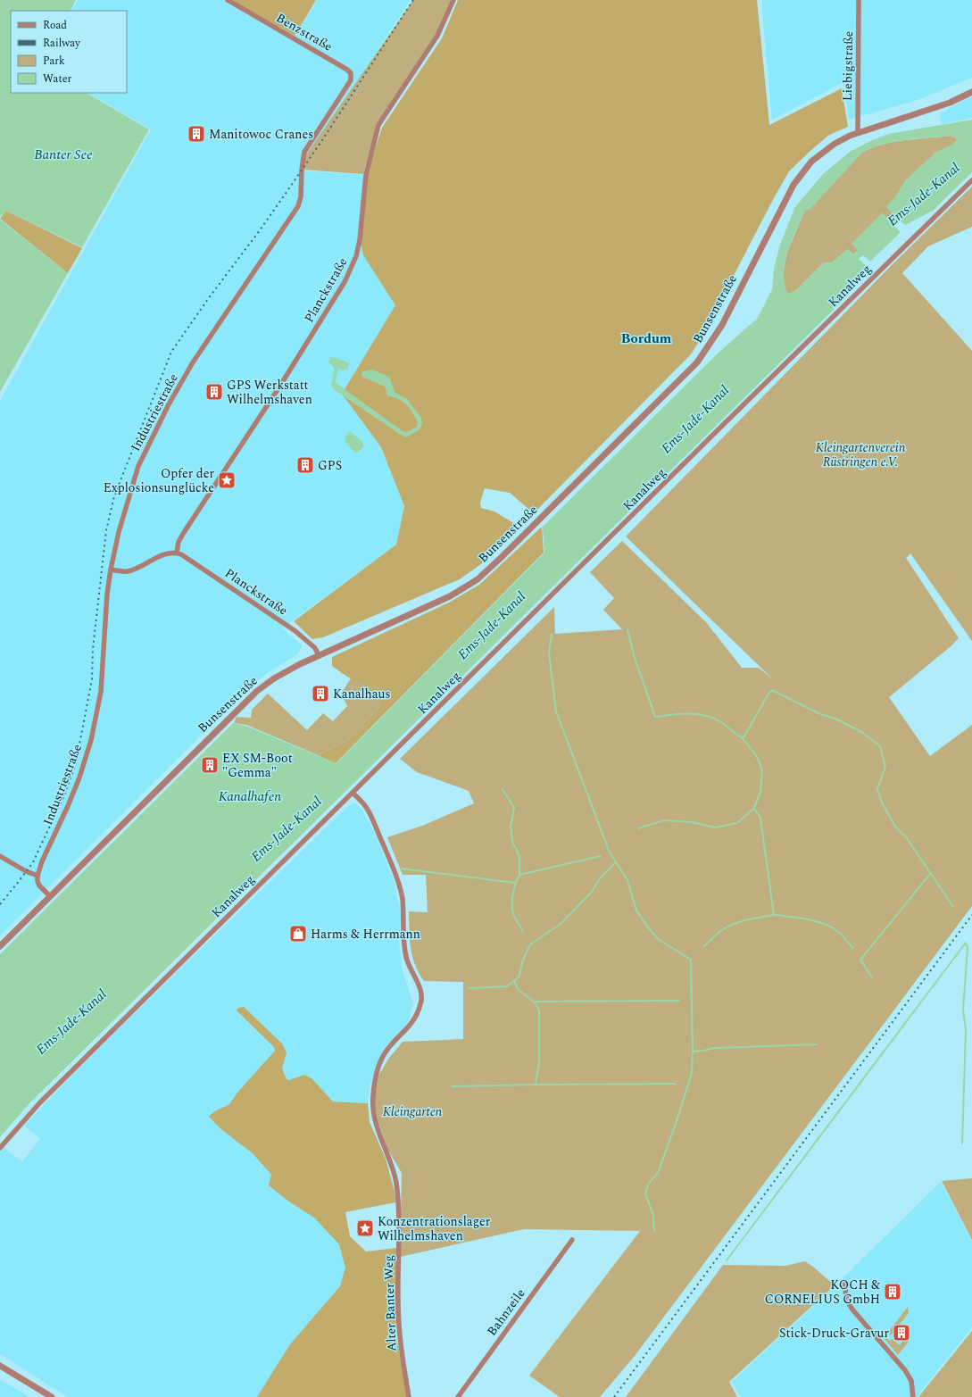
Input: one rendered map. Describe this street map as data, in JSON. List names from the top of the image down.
{
  "streets": {
    "street": [
      "Benzstraße",
      "Liebigstraße",
      "Kanalweg",
      "Planckstraße",
      "Bunsenstraße",
      "Industriestraße",
      "Alter Banter Weg",
      "Bahnzeile"
    ]
  },
  "crossings": [
    ["Benzstraße", "Industriestraße"],
    ["Liebigstraße", "Bunsenstraße"],
    ["Kanalweg", "Alter Banter Weg"],
    ["Planckstraße", "Bunsenstraße"]
  ],
  "districts": ["Bordum"],
  "water": ["Banter See", "Ems-Jade-Kanal", "Kanalhafen"],
  "parks": ["Kleingartenverein Rüstringen e.V.", "Kleingarten"],
  "places": {
    "building": [
      "Manitowoc Cranes",
      "GPS Werkstatt Wilhelmshaven",
      "GPS",
      "Kanalhaus",
      "EX SM-Boot \"Gemma\"",
      "KOCH & CORNELIUS GmbH",
      "Stick-Druck-Gravur"
    ],
    "place": ["Opfer der Explosionsunglücke", "Konzentrationslager Wilhelmshaven"],
    "shop": ["Harms & Herrmann"]
  },
  "legend": [
    "Road",
    "Railway",
    "Park",
    "Water"
  ]
}
